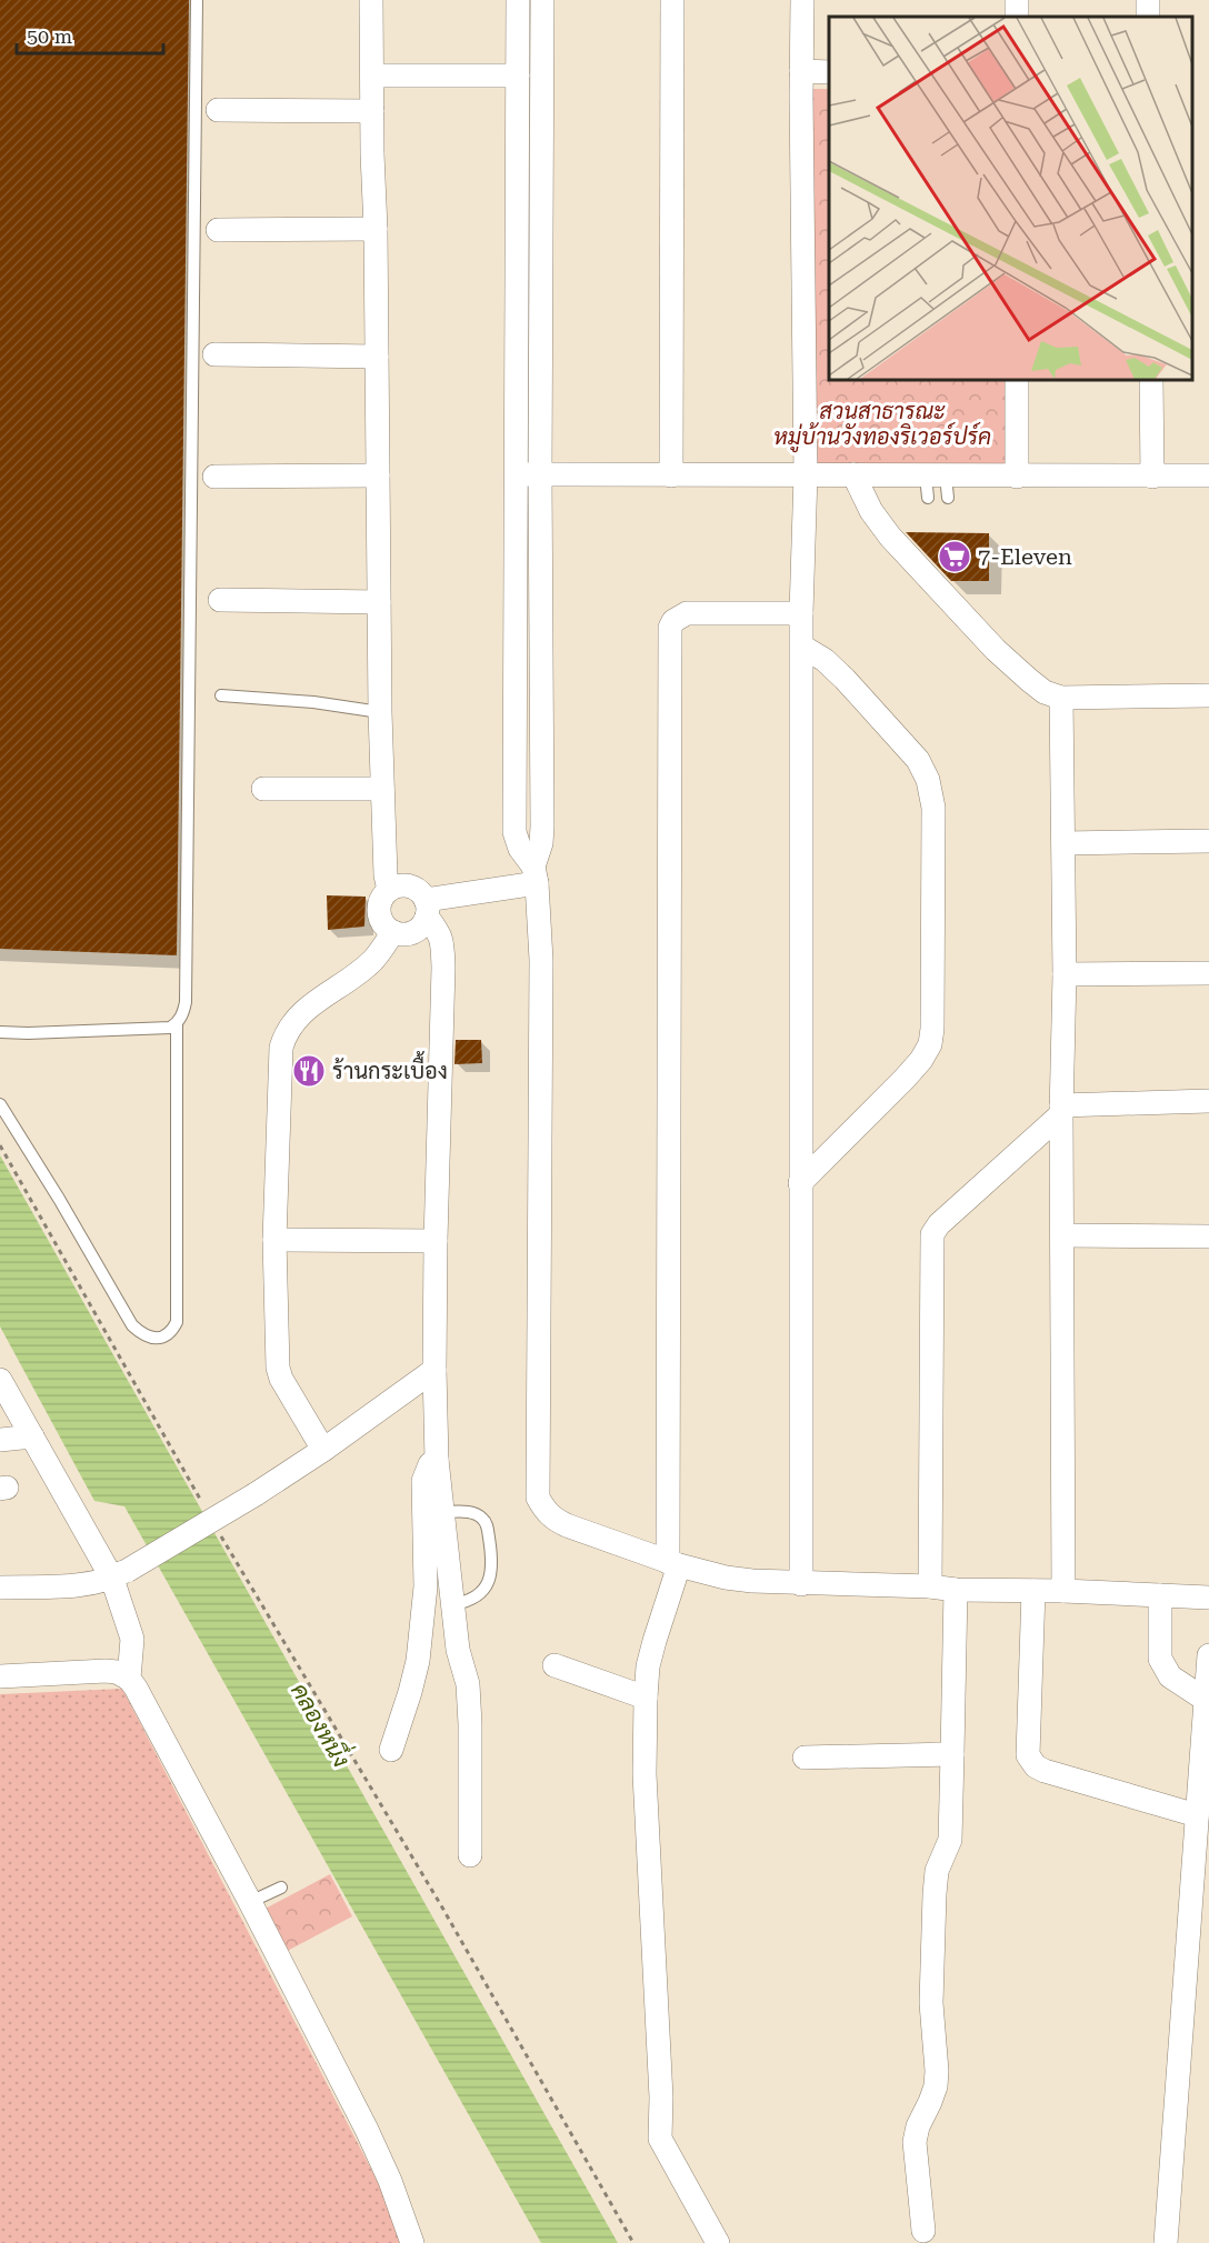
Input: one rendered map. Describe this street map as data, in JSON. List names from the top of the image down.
{
  "water": ["คลองหนึ่ง"],
  "parks": ["สวนสาธารณะ หมู่บ้านวังทองริเวอร์ปร์ค"],
  "places": {
    "supermarket": ["7-Eleven"],
    "restaurant": ["ร้านกระเบื้อง"]
  },
  "scale_bar": "50 m"
}
